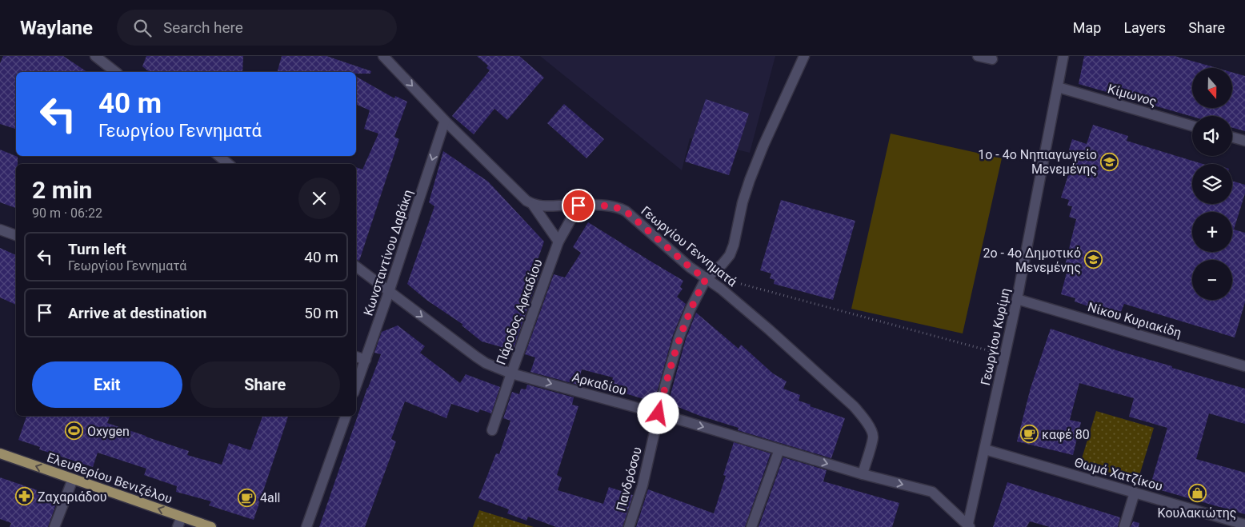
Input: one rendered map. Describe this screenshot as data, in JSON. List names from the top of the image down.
{
  "streets": {
    "main road": ["Ελευθερίου Βενιζέλου"],
    "street": [
      "Κίμωνος",
      "Γεωργίου Γεννηματά",
      "Κωνσταντίνου Δαβάκη",
      "Πάροδος Αρκαδίου",
      "Νίκου Κυριακίδη",
      "Γεωργίου Κυρίμη",
      "Αρκαδίου",
      "Θωμά Χατζίκου",
      "Πανδρόσου"
    ]
  },
  "crossings": [
    ["Κίμωνος", "Γεωργίου Κυρίμη"],
    ["Γεωργίου Γεννηματά", "Πάροδος Αρκαδίου"],
    ["Γεωργίου Γεννηματά", "Αρκαδίου"],
    ["Γεωργίου Γεννηματά", "Πανδρόσου"],
    ["Κωνσταντίνου Δαβάκη", "Αρκαδίου"],
    ["Πάροδος Αρκαδίου", "Αρκαδίου"],
    ["Νίκου Κυριακίδη", "Γεωργίου Κυρίμη"],
    ["Γεωργίου Κυρίμη", "Αρκαδίου"],
    ["Γεωργίου Κυρίμη", "Θωμά Χατζίκου"],
    ["Αρκαδίου", "Πανδρόσου"]
  ],
  "one_way": ["Κωνσταντίνου Δαβάκη", "Αρκαδίου", "Ελευθερίου Βενιζέλου"],
  "places": {
    "school or university": ["1o - 4o Νηπιαγωγείο Μενεμένης", "2o - 4o Δημοτικό Μενεμένης"],
    "sports": ["Oxygen"],
    "cafe": ["καφέ 80", "4all"],
    "shop": ["Κουλακιώτης"],
    "pharmacy": ["Ζαχαριάδου"]
  },
  "north": "bottom",
  "page": {
    "header": "Waylane",
    "search": "Search here",
    "nav": ["Map", "Layers", "Share"],
    "map_buttons": ["+", "−"],
    "turn": ["40 m", "Γεωργίου Γεννηματά"],
    "heading": ["2 min", "90 m · 06:22"],
    "list": [
      {
        "name": "Turn left",
        "note": "Γεωργίου Γεννηματά",
        "value": "40 m"
      },
      {
        "name": "Arrive at destination",
        "value": "50 m"
      }
    ],
    "buttons": ["Exit", "Share"]
  }
}
